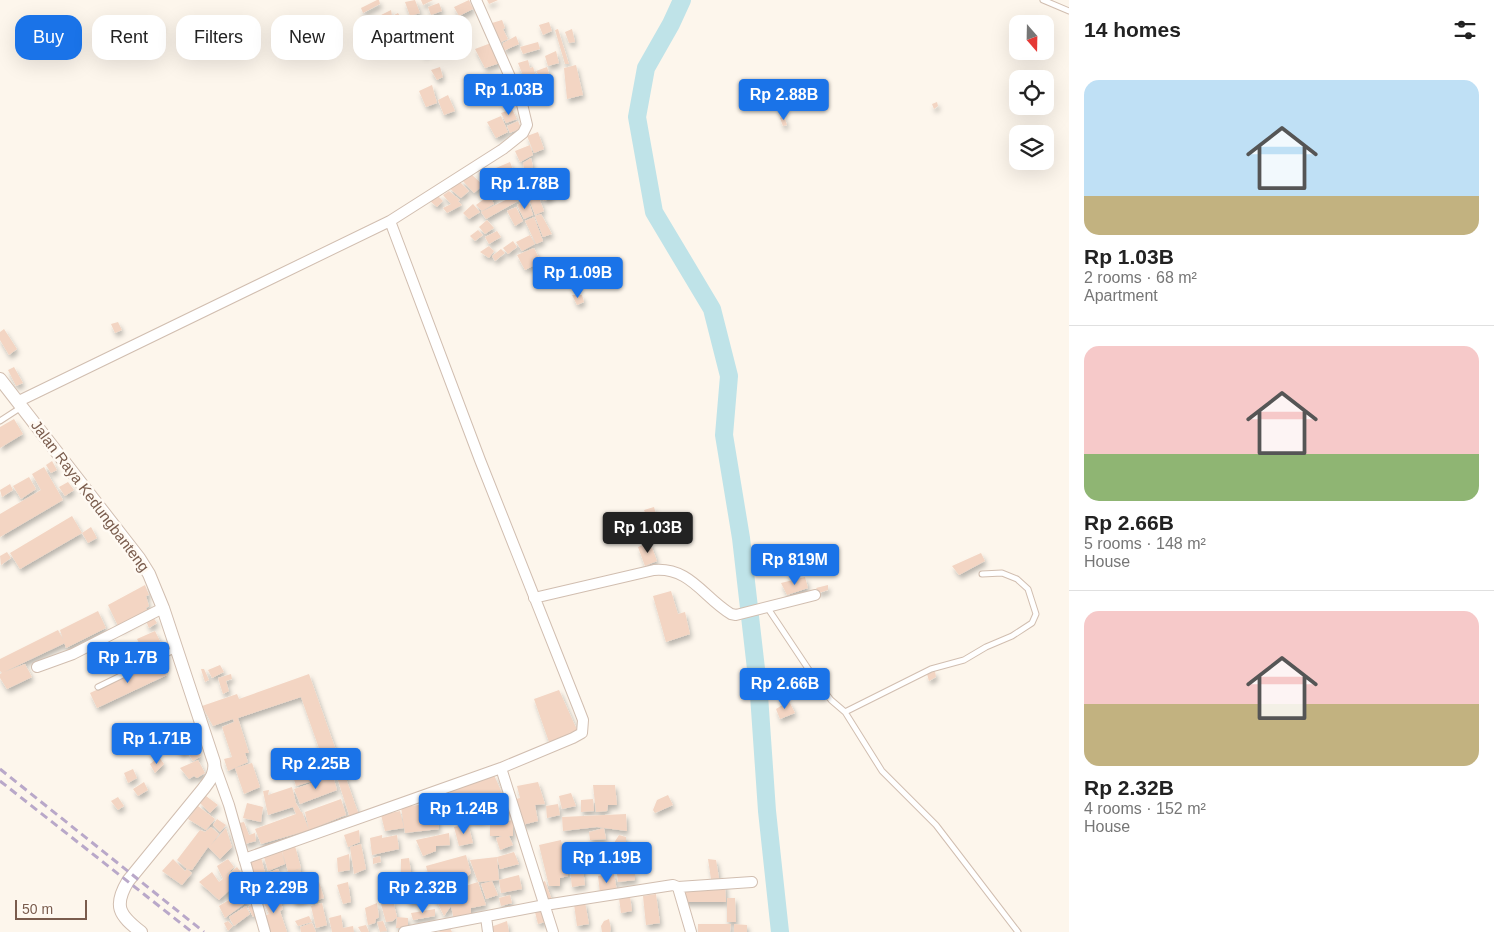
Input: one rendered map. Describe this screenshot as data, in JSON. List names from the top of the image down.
{
  "streets": {
    "street": ["Jalan Raya Kedungbanteng"]
  },
  "scale_bar": "50 m",
  "north": "bottom",
  "page": {
    "heading": "14 homes",
    "chip": [
      "Buy",
      "Rent",
      "Filters",
      "New",
      "Apartment"
    ],
    "list": [
      {
        "name": "Rp 1.03B",
        "note": "2 rooms · 68 m² · Apartment"
      },
      {
        "name": "Rp 2.66B",
        "note": "5 rooms · 148 m² · House"
      },
      {
        "name": "Rp 2.32B",
        "note": "4 rooms · 152 m² · House"
      }
    ],
    "price": [
      "Rp 1.03B",
      "Rp 2.88B",
      "Rp 1.78B",
      "Rp 1.09B",
      "Rp 1.03B",
      "Rp 819M",
      "Rp 1.7B",
      "Rp 2.66B",
      "Rp 1.71B",
      "Rp 2.25B",
      "Rp 1.24B",
      "Rp 1.19B",
      "Rp 2.29B",
      "Rp 2.32B"
    ],
    "scale": "50 m"
  }
}
